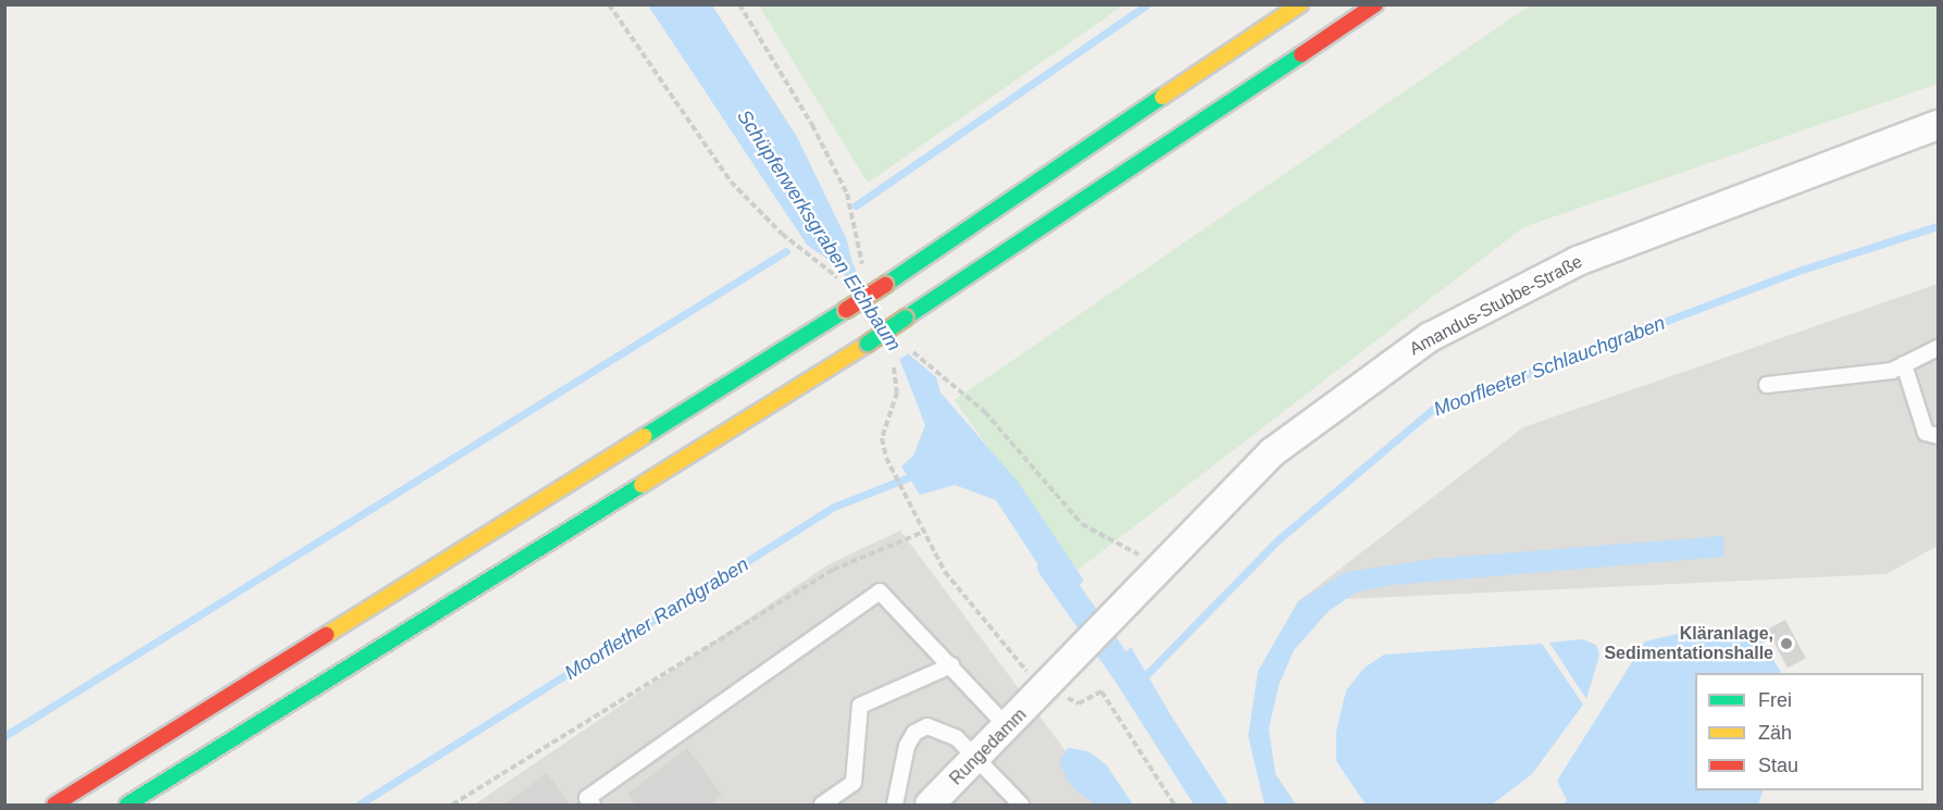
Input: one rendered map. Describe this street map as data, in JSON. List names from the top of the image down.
{
  "streets": {
    "street": ["Amandus-Stubbe-Straße", "Rungedamm"]
  },
  "crossings": [
    ["Amandus-Stubbe-Straße", "Rungedamm"]
  ],
  "water": ["Schüpferwerksgraben Eichbaum", "Moorfleeter Schlauchgraben", "Moorflether Randgraben"],
  "places": ["Kläranlage, Sedimentationshalle"],
  "legend": ["Frei", "Zäh", "Stau"]
}
